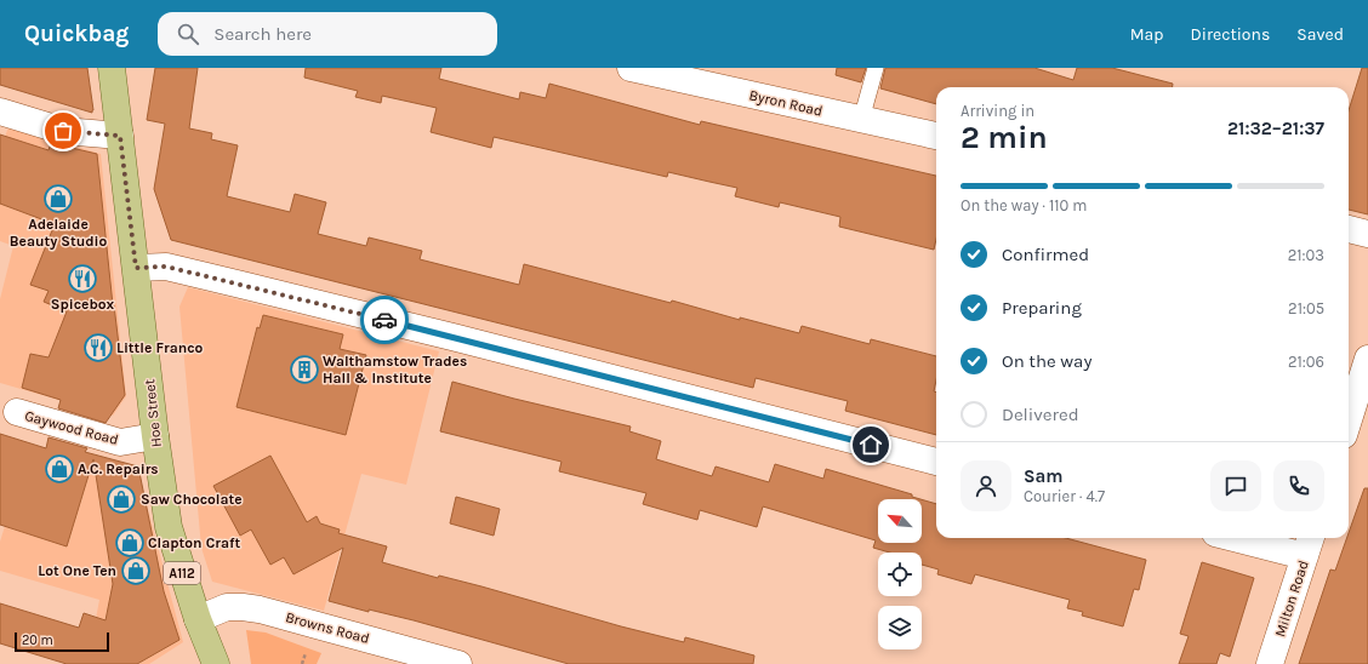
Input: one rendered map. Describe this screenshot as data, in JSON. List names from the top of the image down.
{
  "streets": {
    "main road": ["Hoe Street", "A112"],
    "street": [
      "Byron Road",
      "Gaywood Road",
      "Milton Road",
      "Browns Road"
    ]
  },
  "crossings": [
    ["Hoe Street", "Gaywood Road"],
    ["Hoe Street", "Browns Road"]
  ],
  "places": {
    "shop": [
      "Adelaide Beauty Studio",
      "A.C. Repairs",
      "Saw Chocolate",
      "Clapton Craft",
      "Lot One Ten"
    ],
    "restaurant": ["Spicebox", "Little Franco"],
    "building": ["Walthamstow Trades Hall & Institute"]
  },
  "scale_bar": "20 m",
  "north": "top left",
  "page": {
    "header": "Quickbag",
    "search": "Search here",
    "nav": ["Map", "Directions", "Saved"],
    "heading": ["2 min", "Arriving in", "21:32–21:37"],
    "panel": ["Sam", "Courier · 4.7"],
    "bar": "On the way · 110 m",
    "list": [
      ["Confirmed", "21:03"],
      ["Preparing", "21:05"],
      ["On the way", "21:06"],
      "Delivered"
    ],
    "scale": "20 m"
  }
}
